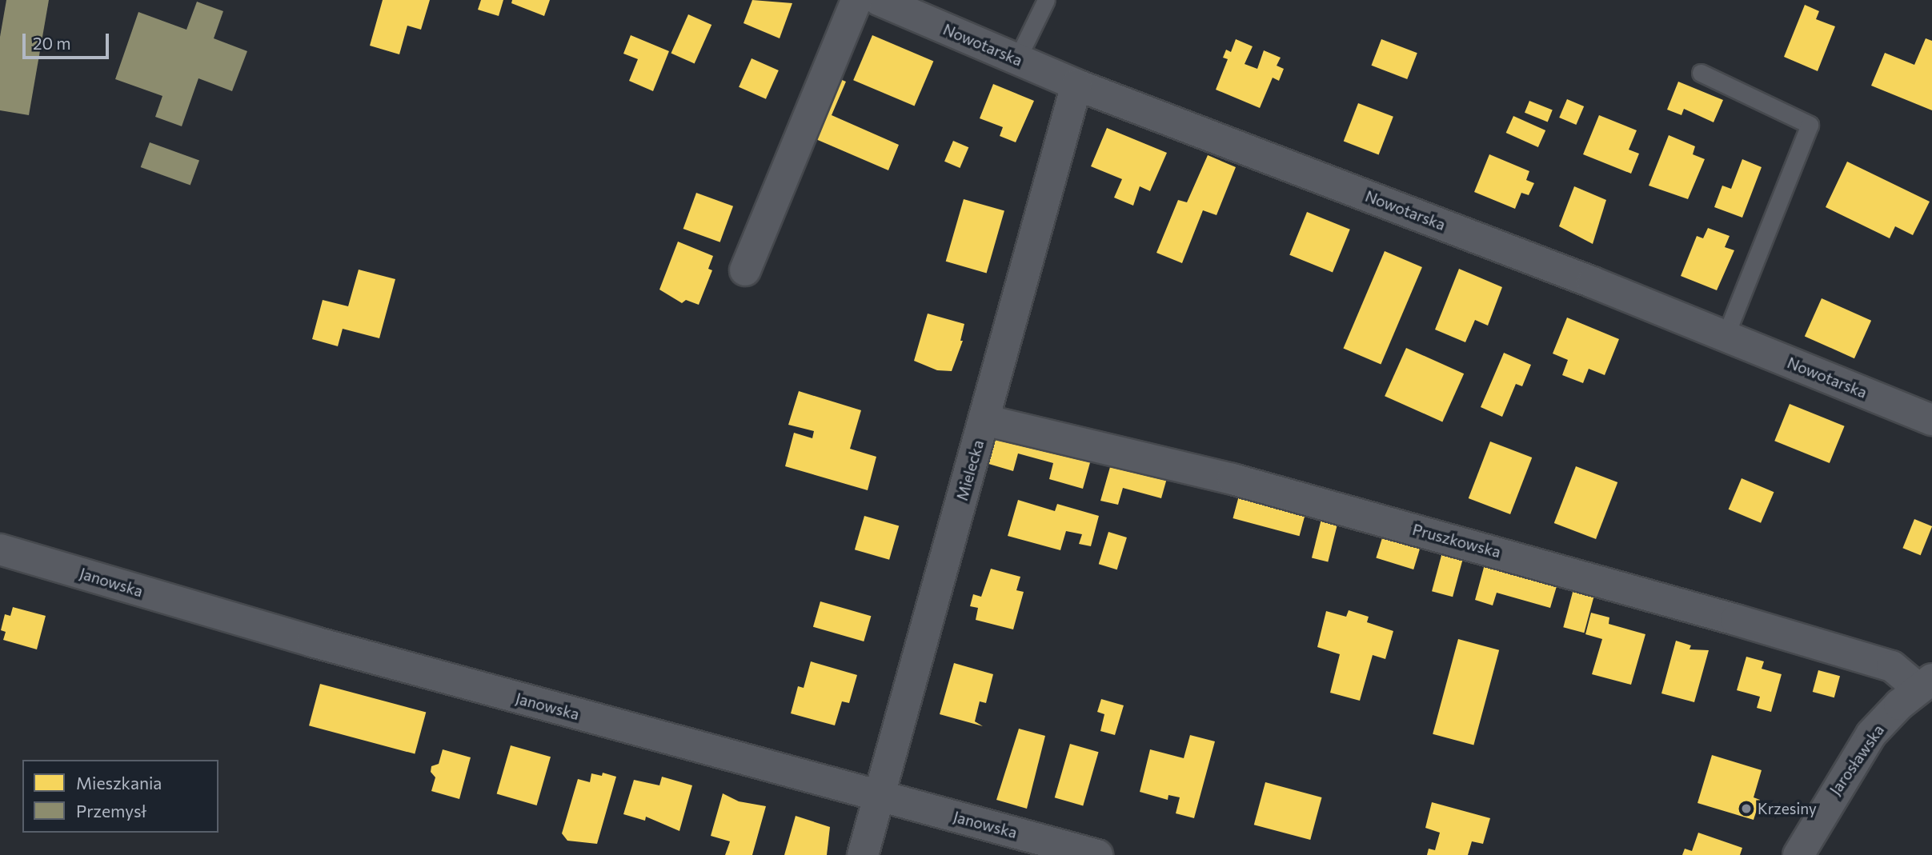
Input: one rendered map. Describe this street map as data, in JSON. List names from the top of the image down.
{
  "streets": {
    "street": [
      "Nowotarska",
      "Mielecka",
      "Pruszkowska",
      "Janowska",
      "Jarosławska"
    ]
  },
  "crossings": [
    ["Nowotarska", "Mielecka"],
    ["Mielecka", "Pruszkowska"],
    ["Mielecka", "Janowska"],
    ["Pruszkowska", "Jarosławska"]
  ],
  "places": ["Krzesiny"],
  "legend": ["Mieszkania", "Przemysł"],
  "scale_bar": "20 m"
}
